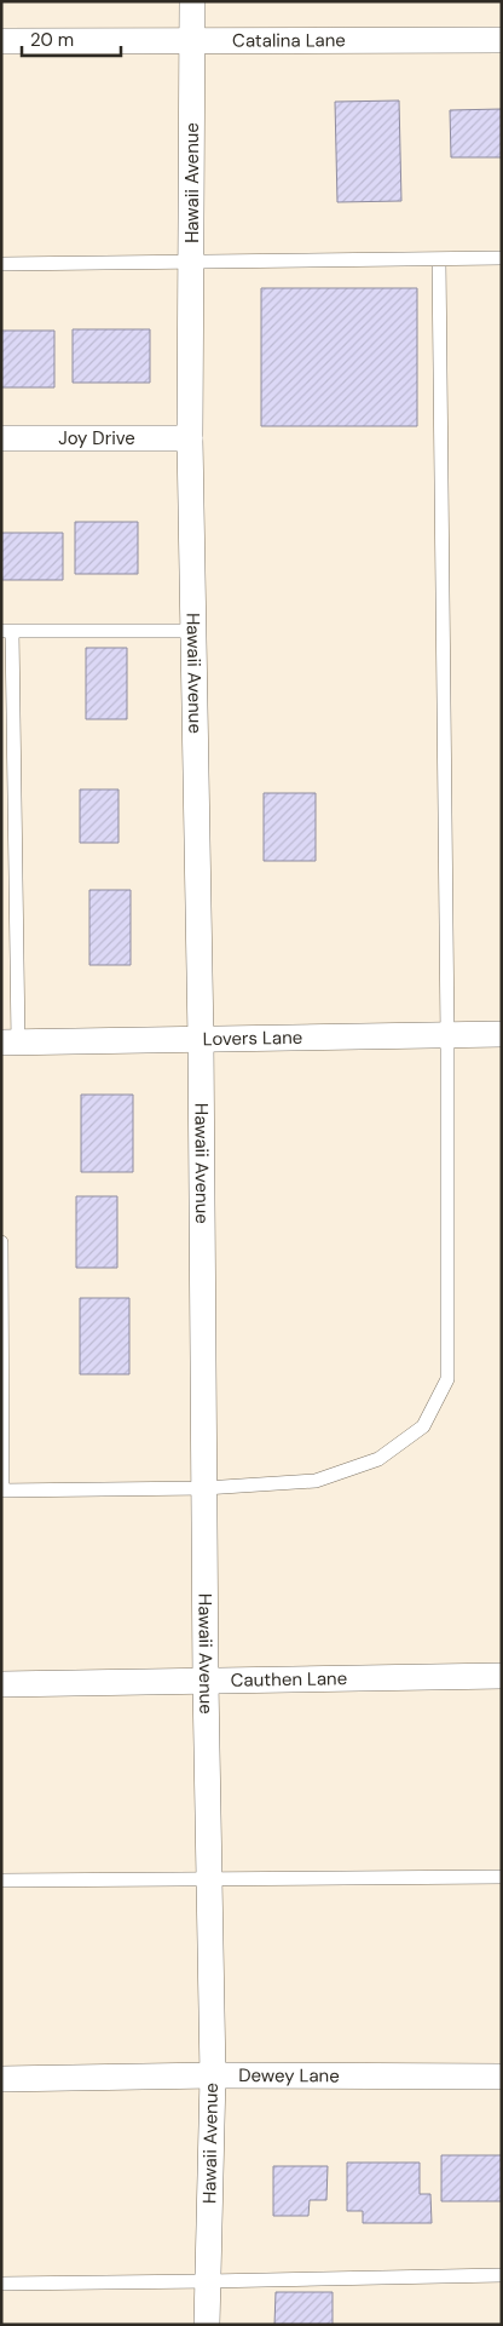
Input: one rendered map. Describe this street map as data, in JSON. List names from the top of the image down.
{
  "streets": {
    "street": [
      "Catalina Lane",
      "Hawaii Avenue",
      "Joy Drive",
      "Lovers Lane",
      "Cauthen Lane",
      "Dewey Lane"
    ]
  },
  "crossings": [
    ["Catalina Lane", "Hawaii Avenue"],
    ["Hawaii Avenue", "Joy Drive"],
    ["Hawaii Avenue", "Lovers Lane"],
    ["Hawaii Avenue", "Cauthen Lane"],
    ["Hawaii Avenue", "Dewey Lane"]
  ],
  "scale_bar": "20 m"
}
